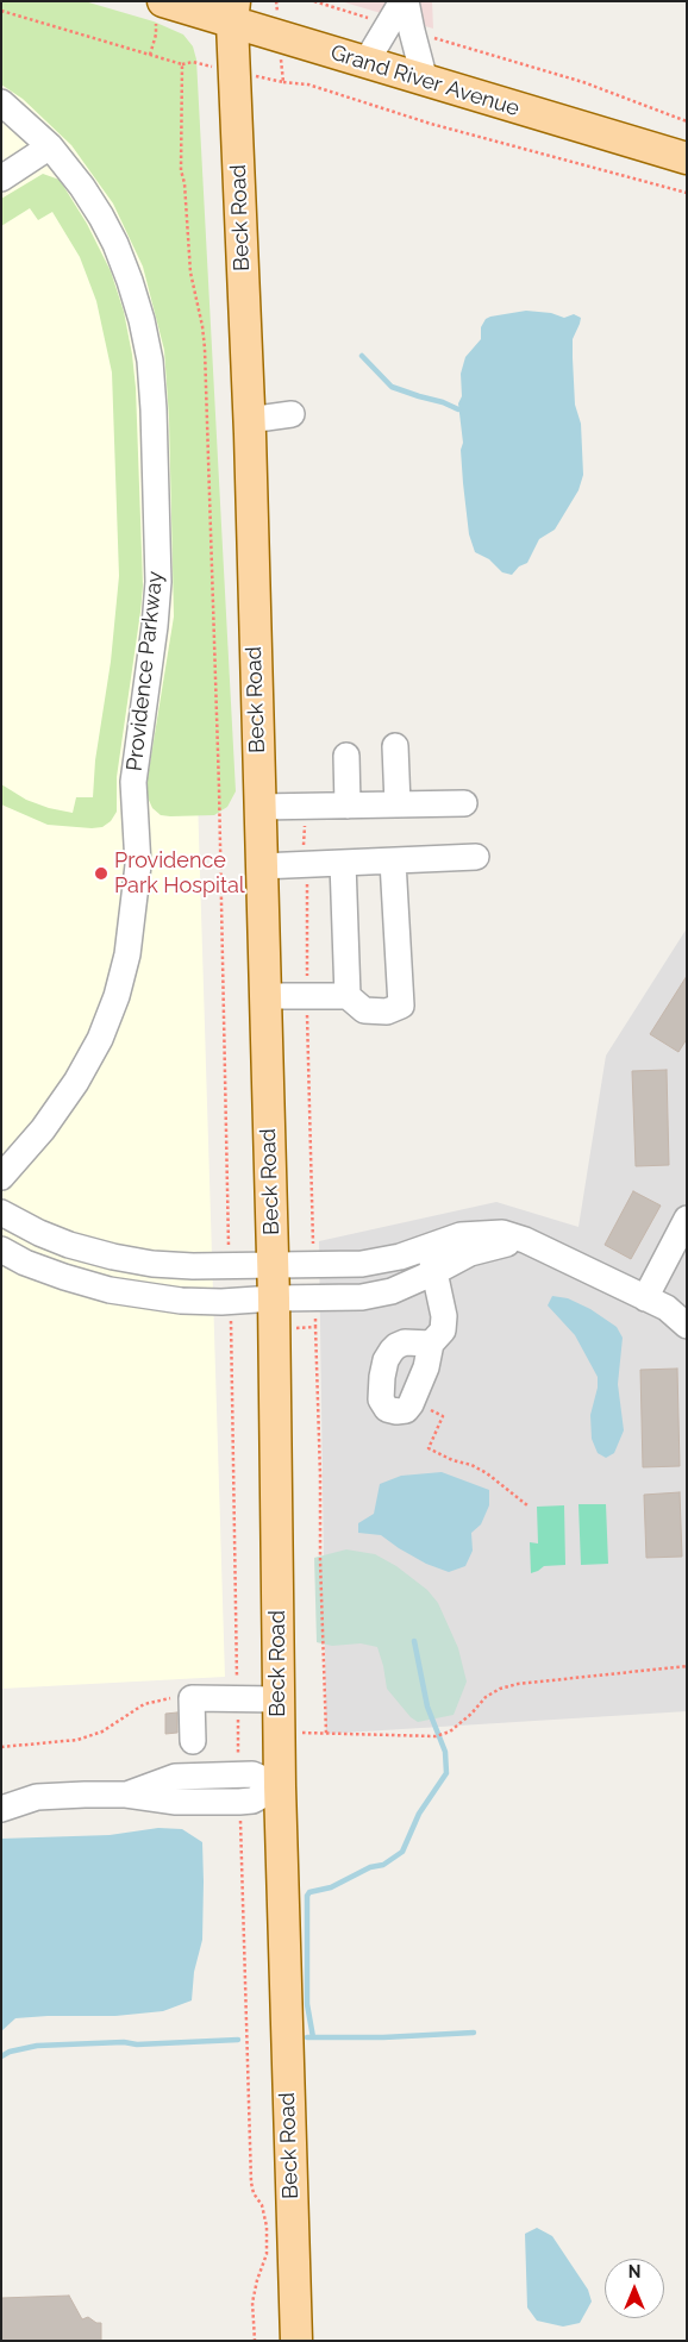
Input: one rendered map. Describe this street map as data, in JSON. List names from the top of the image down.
{
  "streets": {
    "main road": ["Grand River Avenue", "Beck Road"],
    "street": ["Providence Parkway"]
  },
  "crossings": [
    ["Grand River Avenue", "Beck Road"]
  ],
  "places": ["Providence Park Hospital"],
  "north": "top"
}
